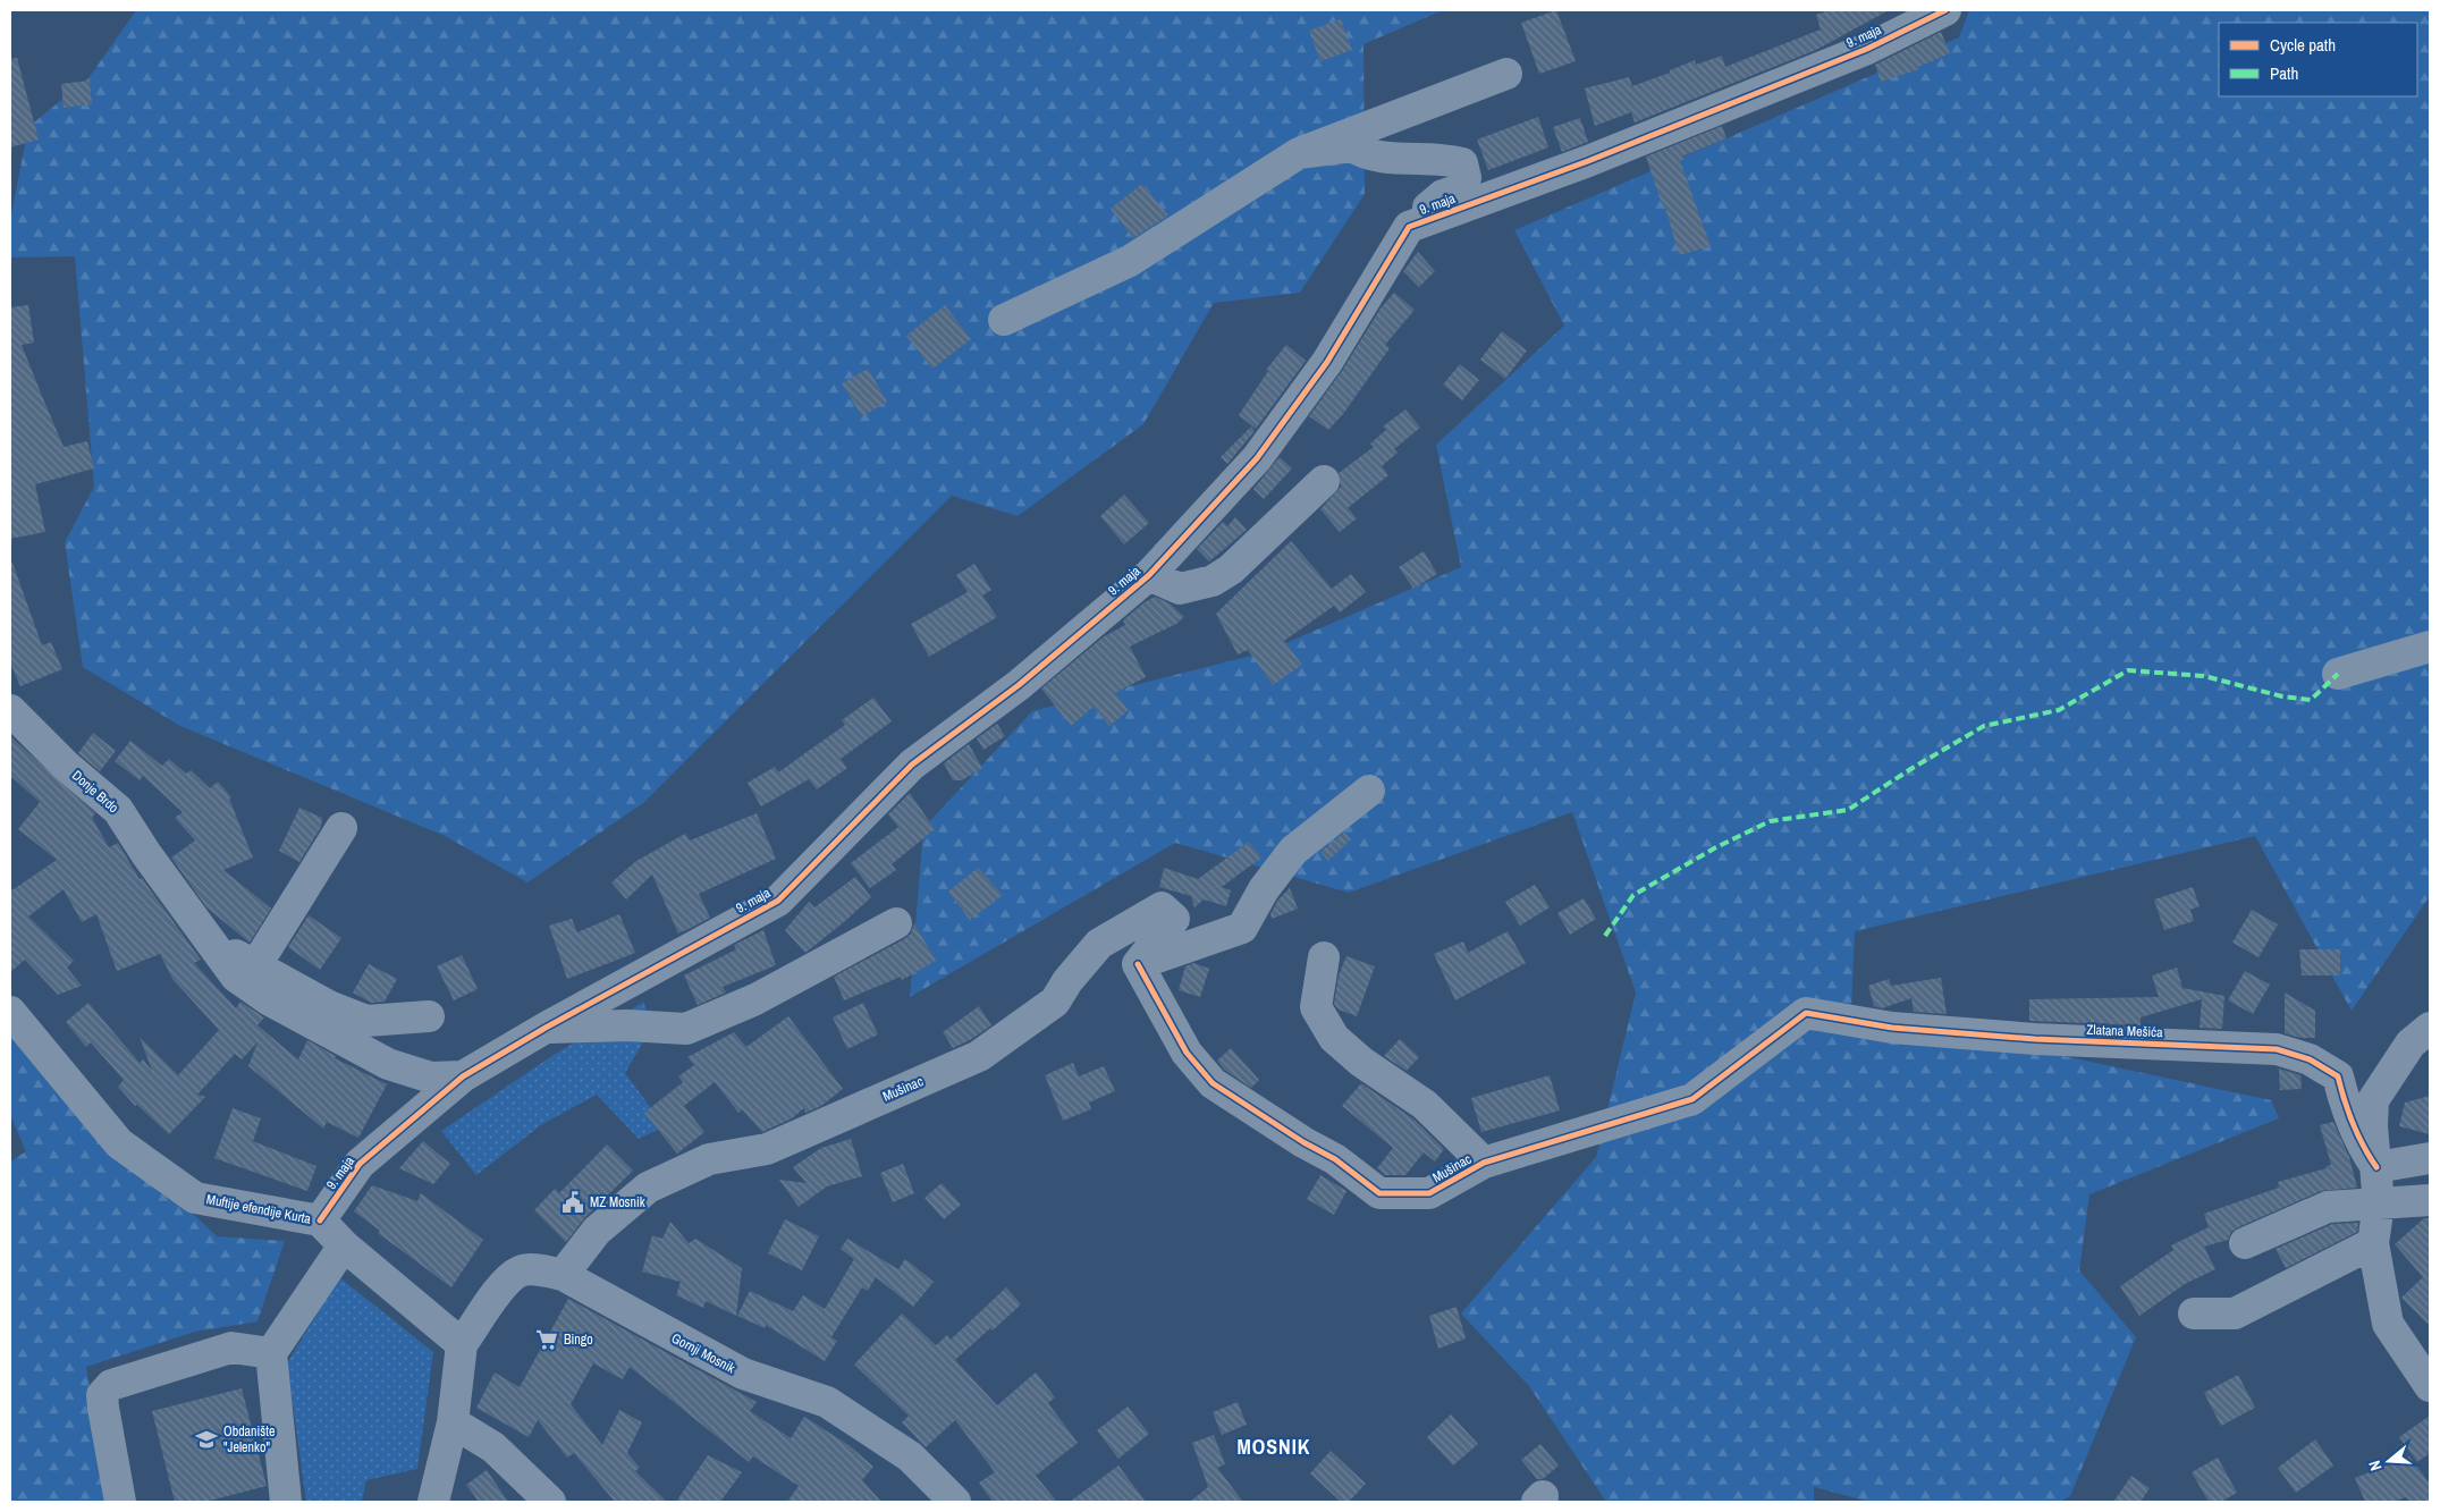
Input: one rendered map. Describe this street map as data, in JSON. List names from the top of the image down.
{
  "streets": {
    "street": [
      "9. maja",
      "Donje Brdo",
      "Zlatana Mešića",
      "Mušinac",
      "Muftije efendije Kurta",
      "Gornji Mosnik"
    ]
  },
  "crossings": [
    ["9. maja", "Donje Brdo"],
    ["9. maja", "Muftije efendije Kurta"],
    ["Zlatana Mešića", "Mušinac"],
    ["Mušinac", "Gornji Mosnik"],
    ["Muftije efendije Kurta", "Gornji Mosnik"]
  ],
  "districts": ["MOSNIK"],
  "places": {
    "public building": ["MZ Mosnik"],
    "supermarket": ["Bingo"],
    "school or university": ["Obdanište \"Jelenko\""]
  },
  "legend": ["Cycle path", "Path"],
  "north": "left"
}
